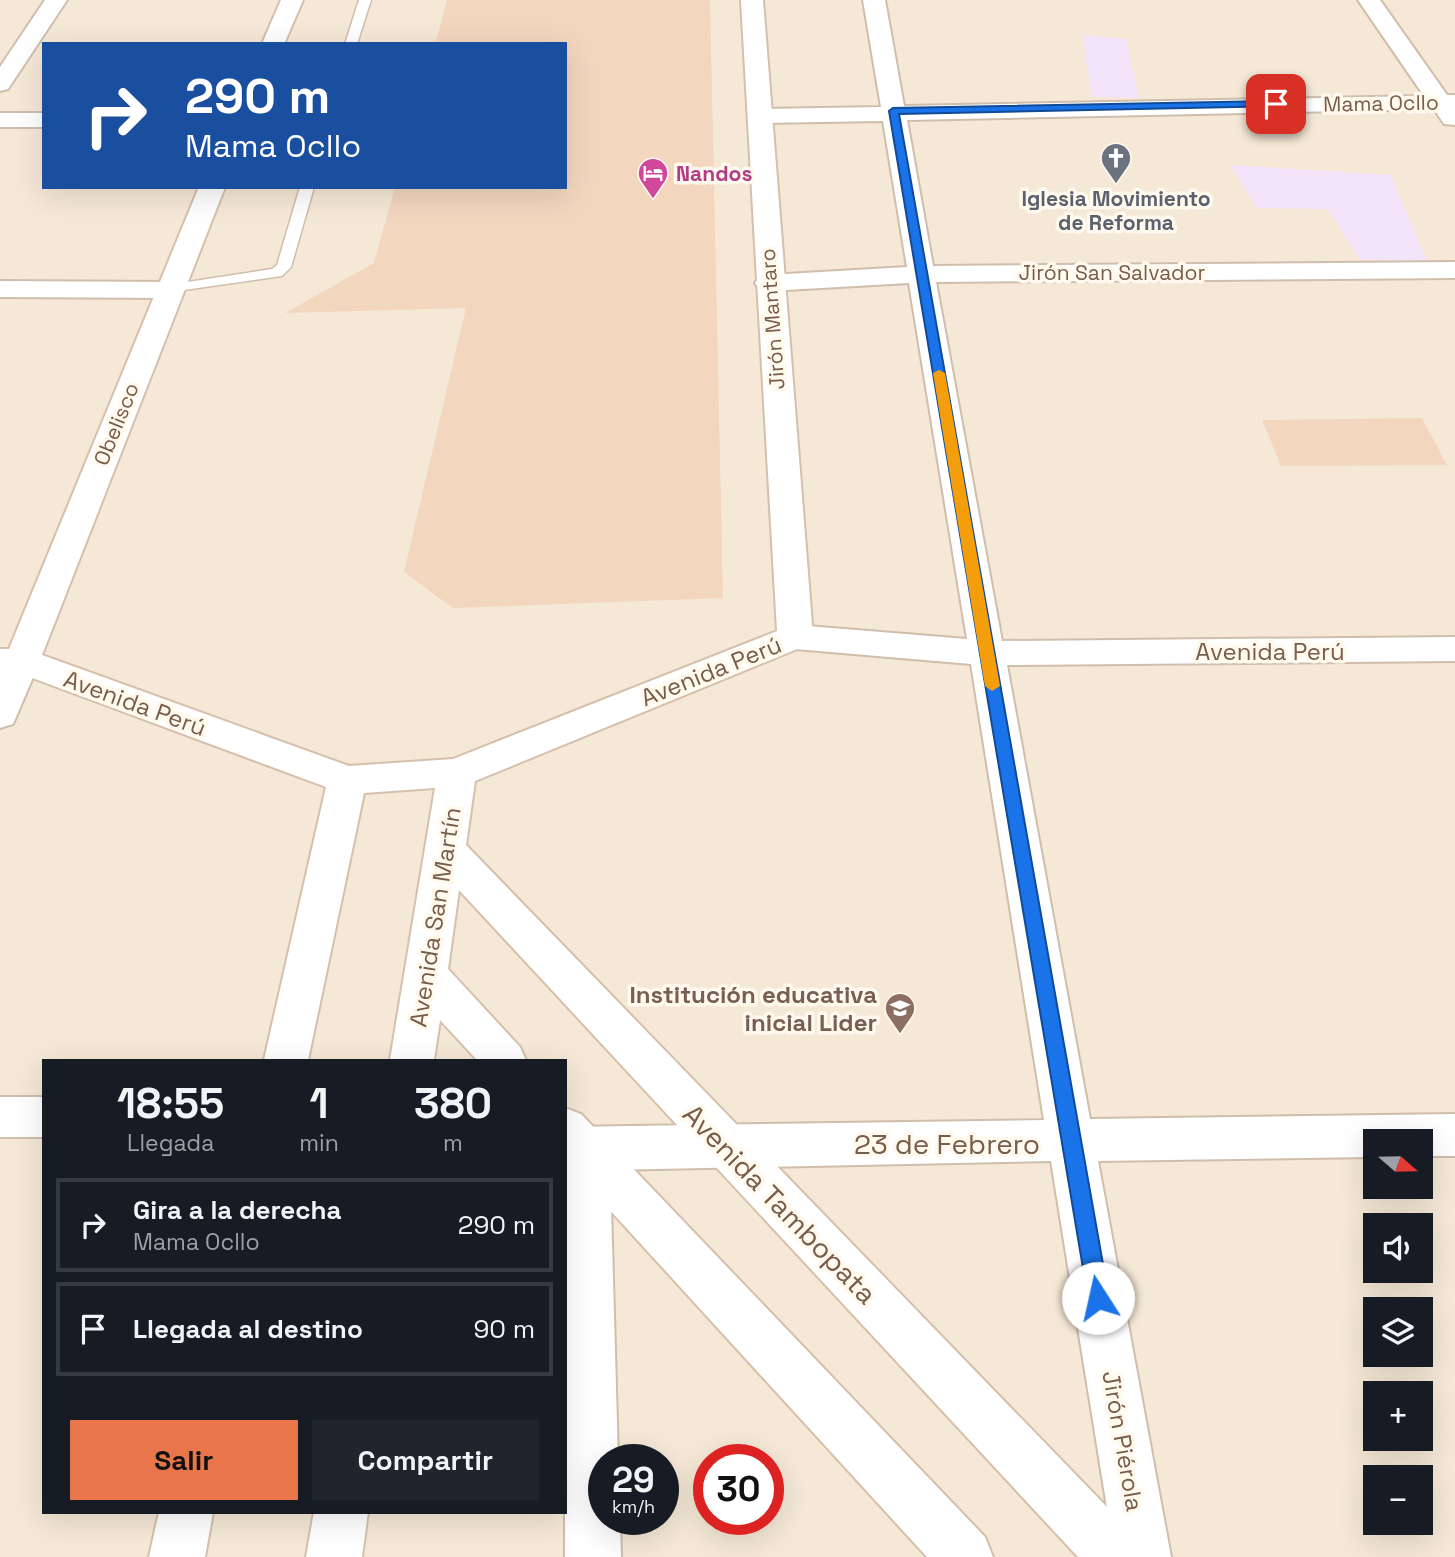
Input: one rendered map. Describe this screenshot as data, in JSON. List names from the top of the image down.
{
  "streets": {
    "street": [
      "Mama Ocllo",
      "Jirón San Salvador",
      "Jirón Mantaro",
      "Obelisco",
      "Avenida Perú",
      "Avenida San Martín",
      "23 de Febrero",
      "Avenida Tambopata",
      "Jirón Piérola"
    ]
  },
  "crossings": [
    ["Mama Ocllo", "Jirón Mantaro"],
    ["Mama Ocllo", "Jirón Piérola"],
    ["Jirón San Salvador", "Jirón Mantaro"],
    ["Jirón San Salvador", "Jirón Piérola"],
    ["Jirón Mantaro", "Avenida Perú"],
    ["Obelisco", "Avenida Perú"],
    ["Avenida Perú", "Avenida San Martín"],
    ["Avenida Perú", "Jirón Piérola"],
    ["Avenida San Martín", "Avenida Tambopata"],
    ["23 de Febrero", "Avenida Tambopata"],
    ["23 de Febrero", "Jirón Piérola"]
  ],
  "places": {
    "church": ["Iglesia Movimiento de Reforma"],
    "hotel": ["Nandos"],
    "school or university": ["Institución educativa inicial Lider"]
  },
  "north": "right",
  "page": {
    "turn": ["290 m", "Mama Ocllo"],
    "eta": [
      "18:55",
      "Llegada",
      "1",
      "min",
      "380",
      "m"
    ],
    "map_buttons": ["+", "−"],
    "list": [
      {
        "name": "Gira a la derecha",
        "note": "Mama Ocllo",
        "value": "290 m"
      },
      {
        "name": "Llegada al destino",
        "value": "90 m"
      }
    ],
    "buttons": ["Salir", "Compartir"],
    "speed": "29 km/h",
    "limit": "30"
  }
}
